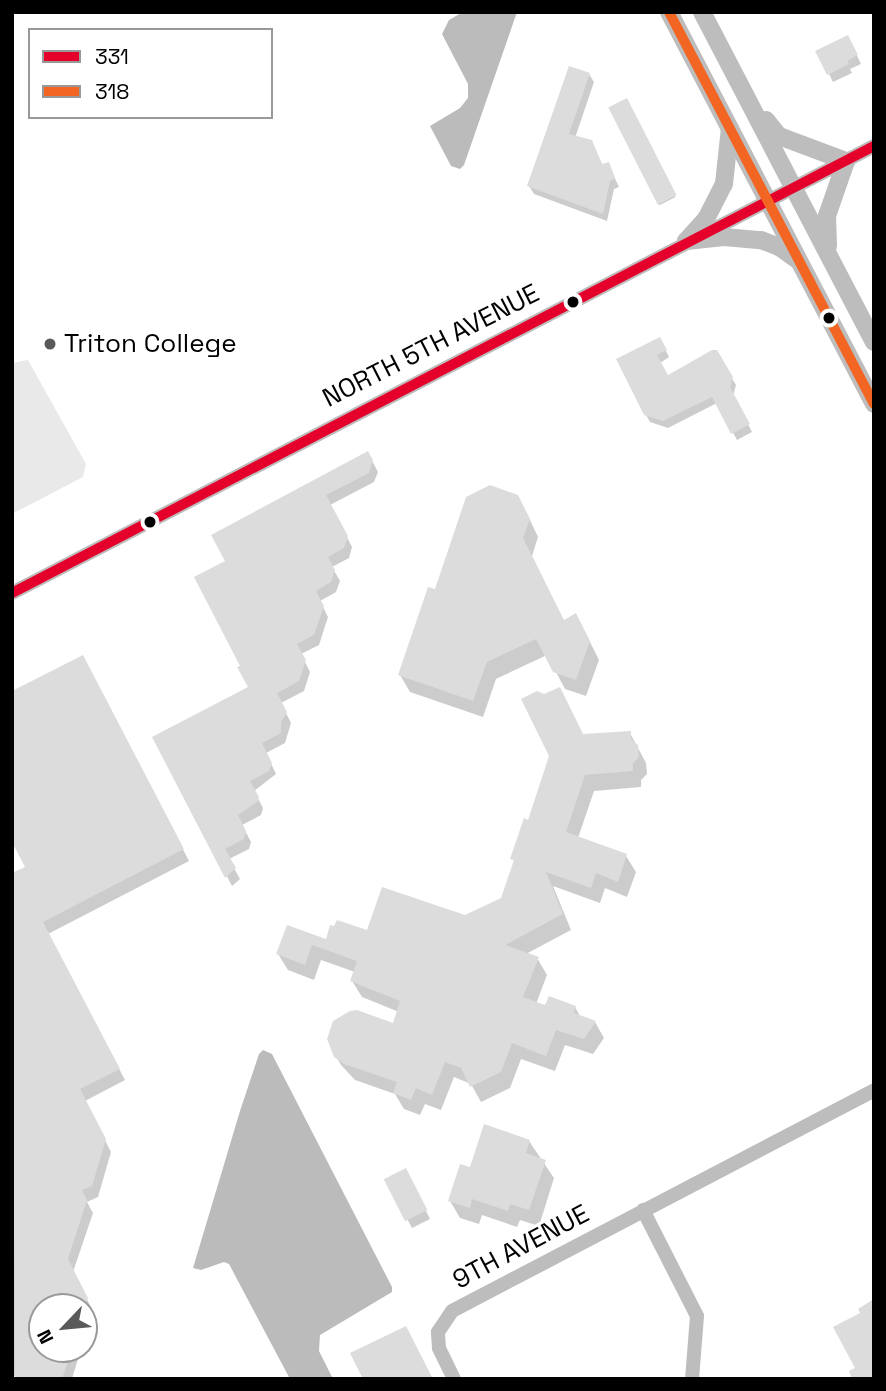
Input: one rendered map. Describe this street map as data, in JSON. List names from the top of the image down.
{
  "streets": {
    "street": ["NORTH 5TH AVENUE", "9TH AVENUE"]
  },
  "places": ["Triton College"],
  "lines": ["transit line 318", "transit line 331"],
  "legend": ["331", "318"],
  "north": "bottom left"
}
